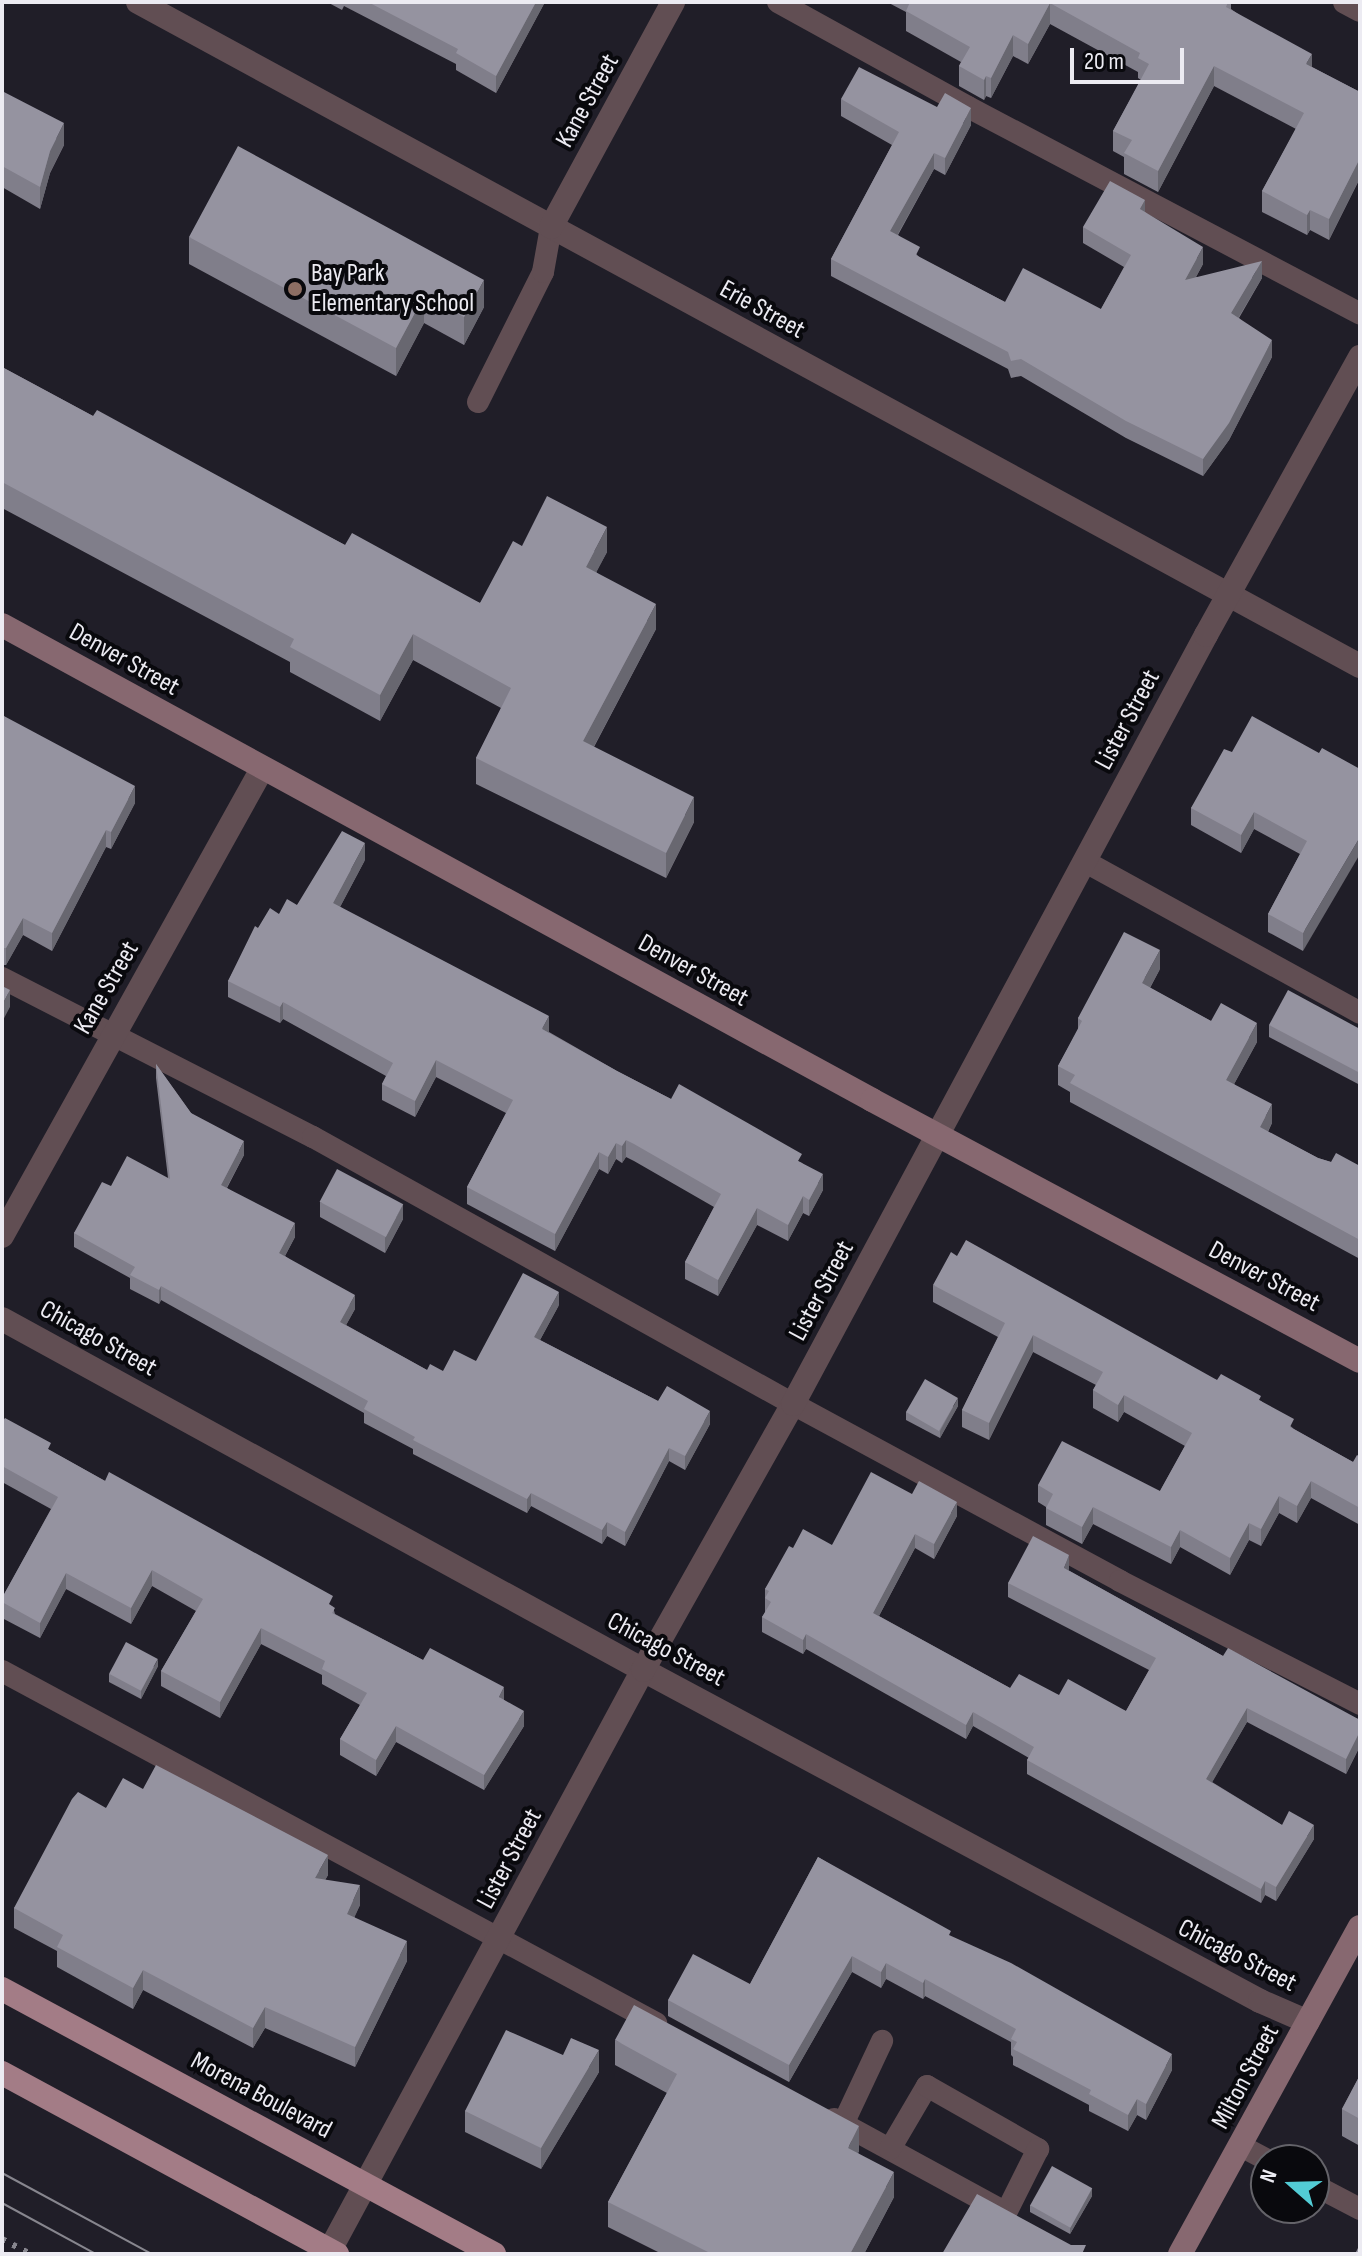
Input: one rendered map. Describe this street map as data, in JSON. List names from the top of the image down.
{
  "streets": {
    "main road": ["Morena Boulevard"],
    "street": [
      "Kane Street",
      "Erie Street",
      "Denver Street",
      "Lister Street",
      "Chicago Street",
      "Milton Street"
    ]
  },
  "crossings": [
    ["Kane Street", "Erie Street"],
    ["Kane Street", "Denver Street"],
    ["Erie Street", "Lister Street"],
    ["Denver Street", "Lister Street"],
    ["Lister Street", "Chicago Street"],
    ["Lister Street", "Morena Boulevard"],
    ["Chicago Street", "Milton Street"]
  ],
  "places": ["Bay Park Elementary School"],
  "scale_bar": "20 m",
  "north": "left"
}
